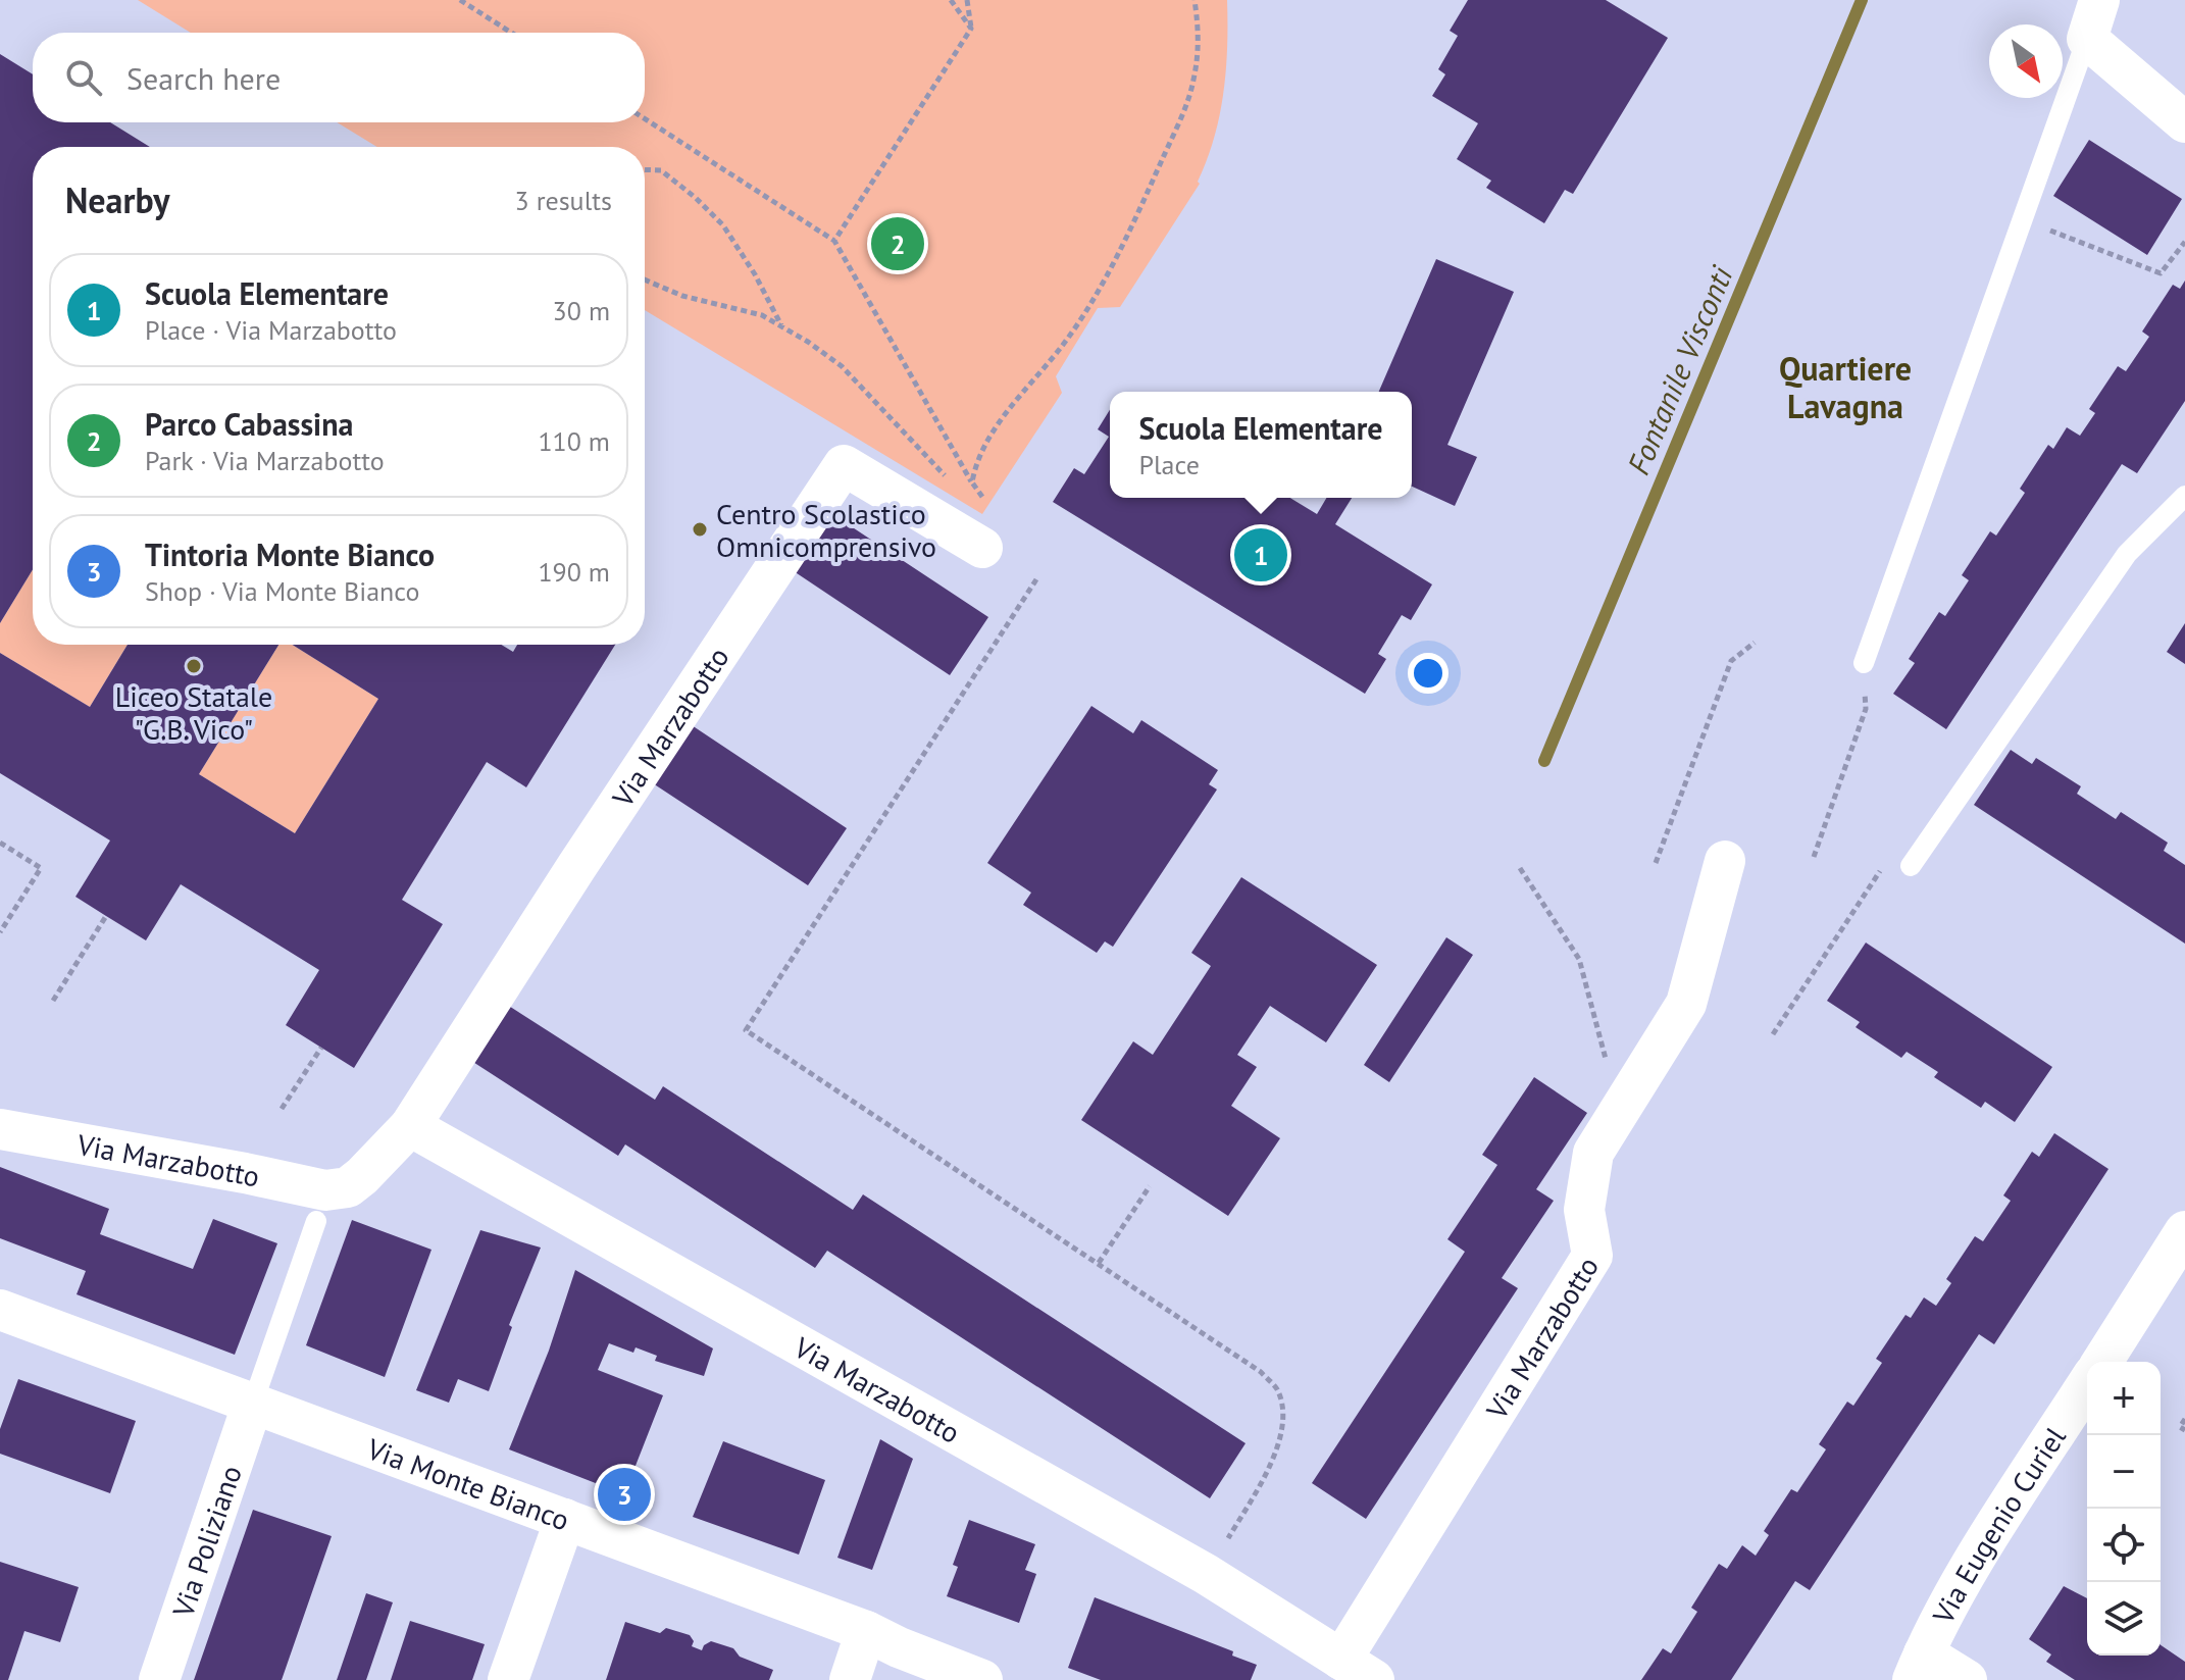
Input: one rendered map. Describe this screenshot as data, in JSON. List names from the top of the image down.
{
  "streets": {
    "street": [
      "Via Marzabotto",
      "Via Monte Bianco",
      "Via Eugenio Curiel",
      "Via Poliziano"
    ]
  },
  "crossings": [
    ["Via Monte Bianco", "Via Poliziano"]
  ],
  "districts": ["Quartiere Lavagna"],
  "water": ["Fontanile Visconti"],
  "places": ["Centro Scolastico Omnicomprensivo", "Liceo Statale \"G.B. Vico\""],
  "north": "bottom right",
  "page": {
    "search": "Search here",
    "heading": ["Nearby", "3 results"],
    "pins": ["2", "1", "3"],
    "list": [
      {
        "mark": "1",
        "name": "Scuola Elementare",
        "note": "Place · Via Marzabotto",
        "value": "30 m"
      },
      {
        "mark": "2",
        "name": "Parco Cabassina",
        "note": "Park · Via Marzabotto",
        "value": "110 m"
      },
      {
        "mark": "3",
        "name": "Tintoria Monte Bianco",
        "note": "Shop · Via Monte Bianco",
        "value": "190 m"
      }
    ],
    "popup": ["Scuola Elementare", "Place"],
    "map_buttons": ["+", "−"]
  }
}
